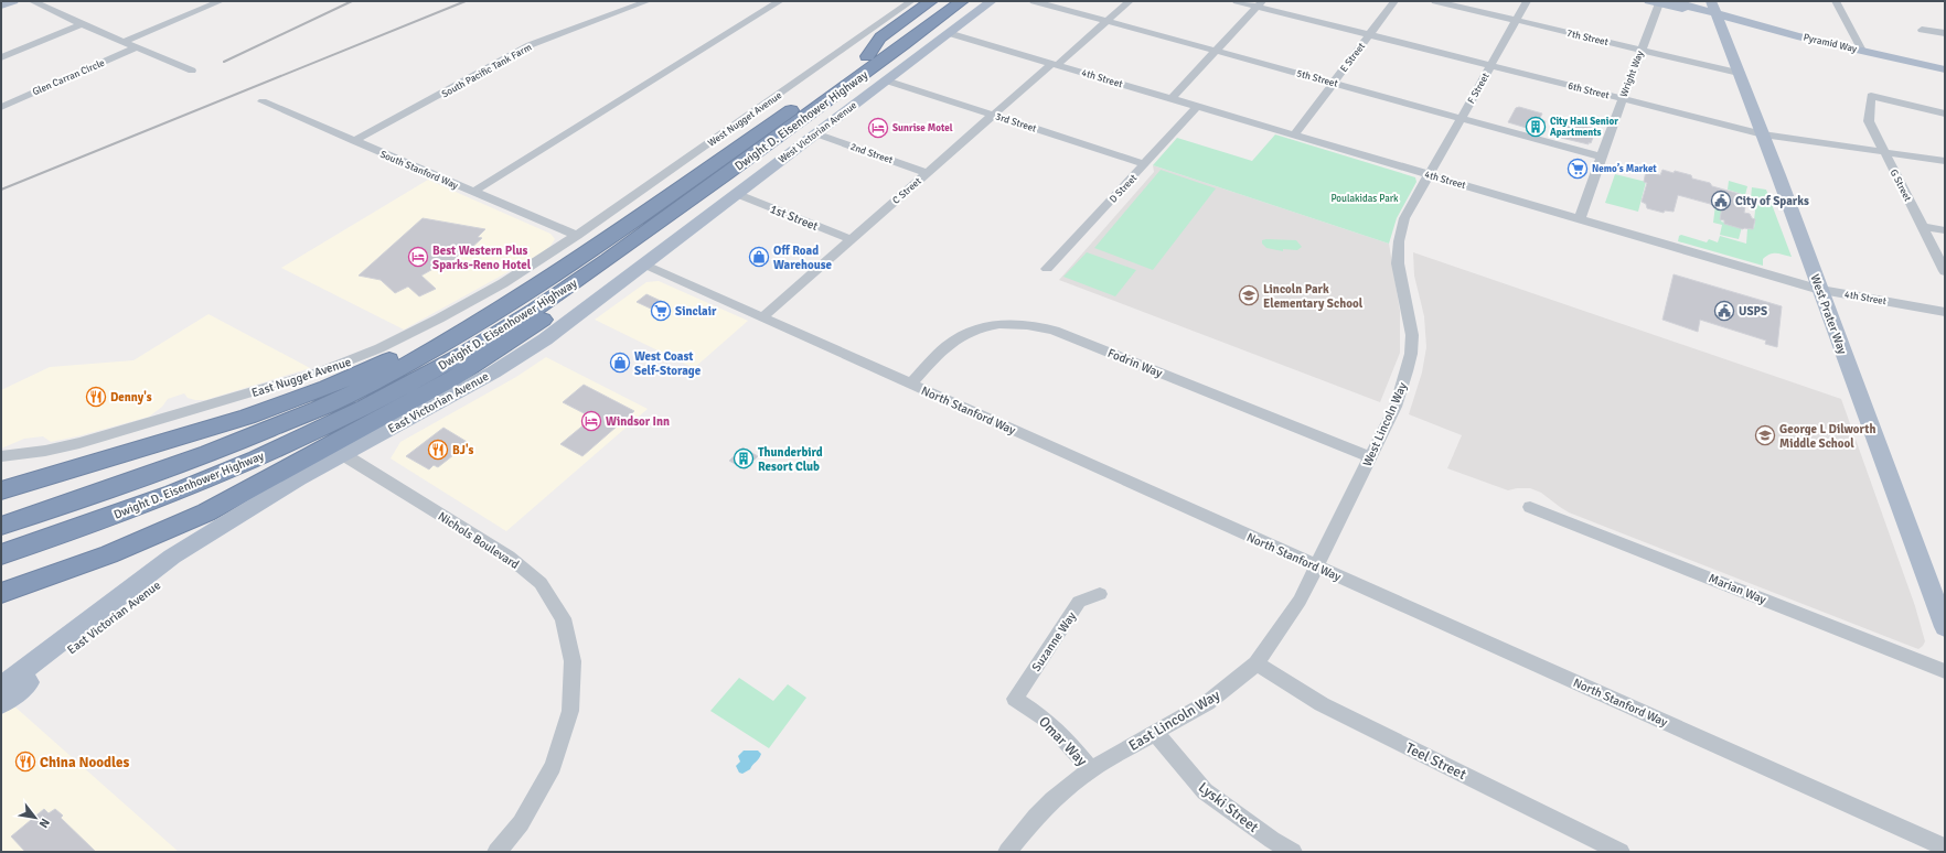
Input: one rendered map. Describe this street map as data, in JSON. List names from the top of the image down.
{
  "streets": {
    "highway": ["Dwight D. Eisenhower Highway"],
    "main road": [
      "Pyramid Way",
      "West Victorian Avenue",
      "West Prater Way",
      "East Victorian Avenue"
    ],
    "street": [
      "7th Street",
      "E Street",
      "South Pacific Tank Farm",
      "Wright Way",
      "Glen Carran Circle",
      "4th Street",
      "5th Street",
      "F Street",
      "6th Street",
      "West Nugget Avenue",
      "3rd Street",
      "2nd Street",
      "South Stanford Way",
      "G Street",
      "D Street",
      "C Street",
      "1st Street",
      "Fodrin Way",
      "East Nugget Avenue",
      "North Stanford Way",
      "West Lincoln Way",
      "Nichols Boulevard",
      "Marian Way",
      "Suzanne Way",
      "East Lincoln Way",
      "Omar Way",
      "Teel Street",
      "Lyski Street"
    ]
  },
  "crossings": [
    ["7th Street", "Wright Way"],
    ["7th Street", "F Street"],
    ["7th Street", "West Prater Way"],
    ["Pyramid Way", "Wright Way"],
    ["Pyramid Way", "West Prater Way"],
    ["E Street", "4th Street"],
    ["E Street", "5th Street"],
    ["E Street", "6th Street"],
    ["South Pacific Tank Farm", "South Stanford Way"],
    ["Wright Way", "4th Street"],
    ["Wright Way", "5th Street"],
    ["Wright Way", "6th Street"],
    ["4th Street", "F Street"],
    ["4th Street", "West Victorian Avenue"],
    ["4th Street", "D Street"],
    ["4th Street", "C Street"],
    ["4th Street", "West Prater Way"],
    ["4th Street", "West Lincoln Way"],
    ["5th Street", "F Street"],
    ["5th Street", "C Street"],
    ["F Street", "6th Street"],
    ["F Street", "West Lincoln Way"],
    ["6th Street", "G Street"],
    ["6th Street", "West Prater Way"],
    ["West Nugget Avenue", "South Stanford Way"],
    ["West Nugget Avenue", "East Nugget Avenue"],
    ["3rd Street", "West Victorian Avenue"],
    ["3rd Street", "D Street"],
    ["3rd Street", "C Street"],
    ["West Victorian Avenue", "2nd Street"],
    ["West Victorian Avenue", "1st Street"],
    ["West Victorian Avenue", "East Victorian Avenue"],
    ["West Victorian Avenue", "North Stanford Way"],
    ["2nd Street", "C Street"],
    ["South Stanford Way", "East Nugget Avenue"],
    ["C Street", "1st Street"],
    ["C Street", "North Stanford Way"],
    ["Fodrin Way", "North Stanford Way"],
    ["Fodrin Way", "West Lincoln Way"],
    ["East Victorian Avenue", "North Stanford Way"],
    ["East Victorian Avenue", "Nichols Boulevard"],
    ["North Stanford Way", "West Lincoln Way"],
    ["North Stanford Way", "East Lincoln Way"],
    ["West Lincoln Way", "East Lincoln Way"],
    ["Suzanne Way", "Omar Way"],
    ["East Lincoln Way", "Omar Way"],
    ["East Lincoln Way", "Teel Street"],
    ["East Lincoln Way", "Lyski Street"]
  ],
  "parks": ["Poulakidas Park"],
  "places": {
    "building": ["City Hall Senior Apartments", "Thunderbird Resort Club"],
    "hotel": ["Sunrise Motel", "Best Western Plus Sparks-Reno Hotel", "Windsor Inn"],
    "supermarket": ["Nemo’s Market", "Sinclair"],
    "public building": ["City of Sparks", "USPS"],
    "shop": ["Off Road Warehouse", "West Coast Self-Storage"],
    "school or university": ["Lincoln Park Elementary School", "George L Dilworth Middle School"],
    "restaurant": ["Denny's", "BJ's", "China Noodles"]
  },
  "north": "bottom right"
}
